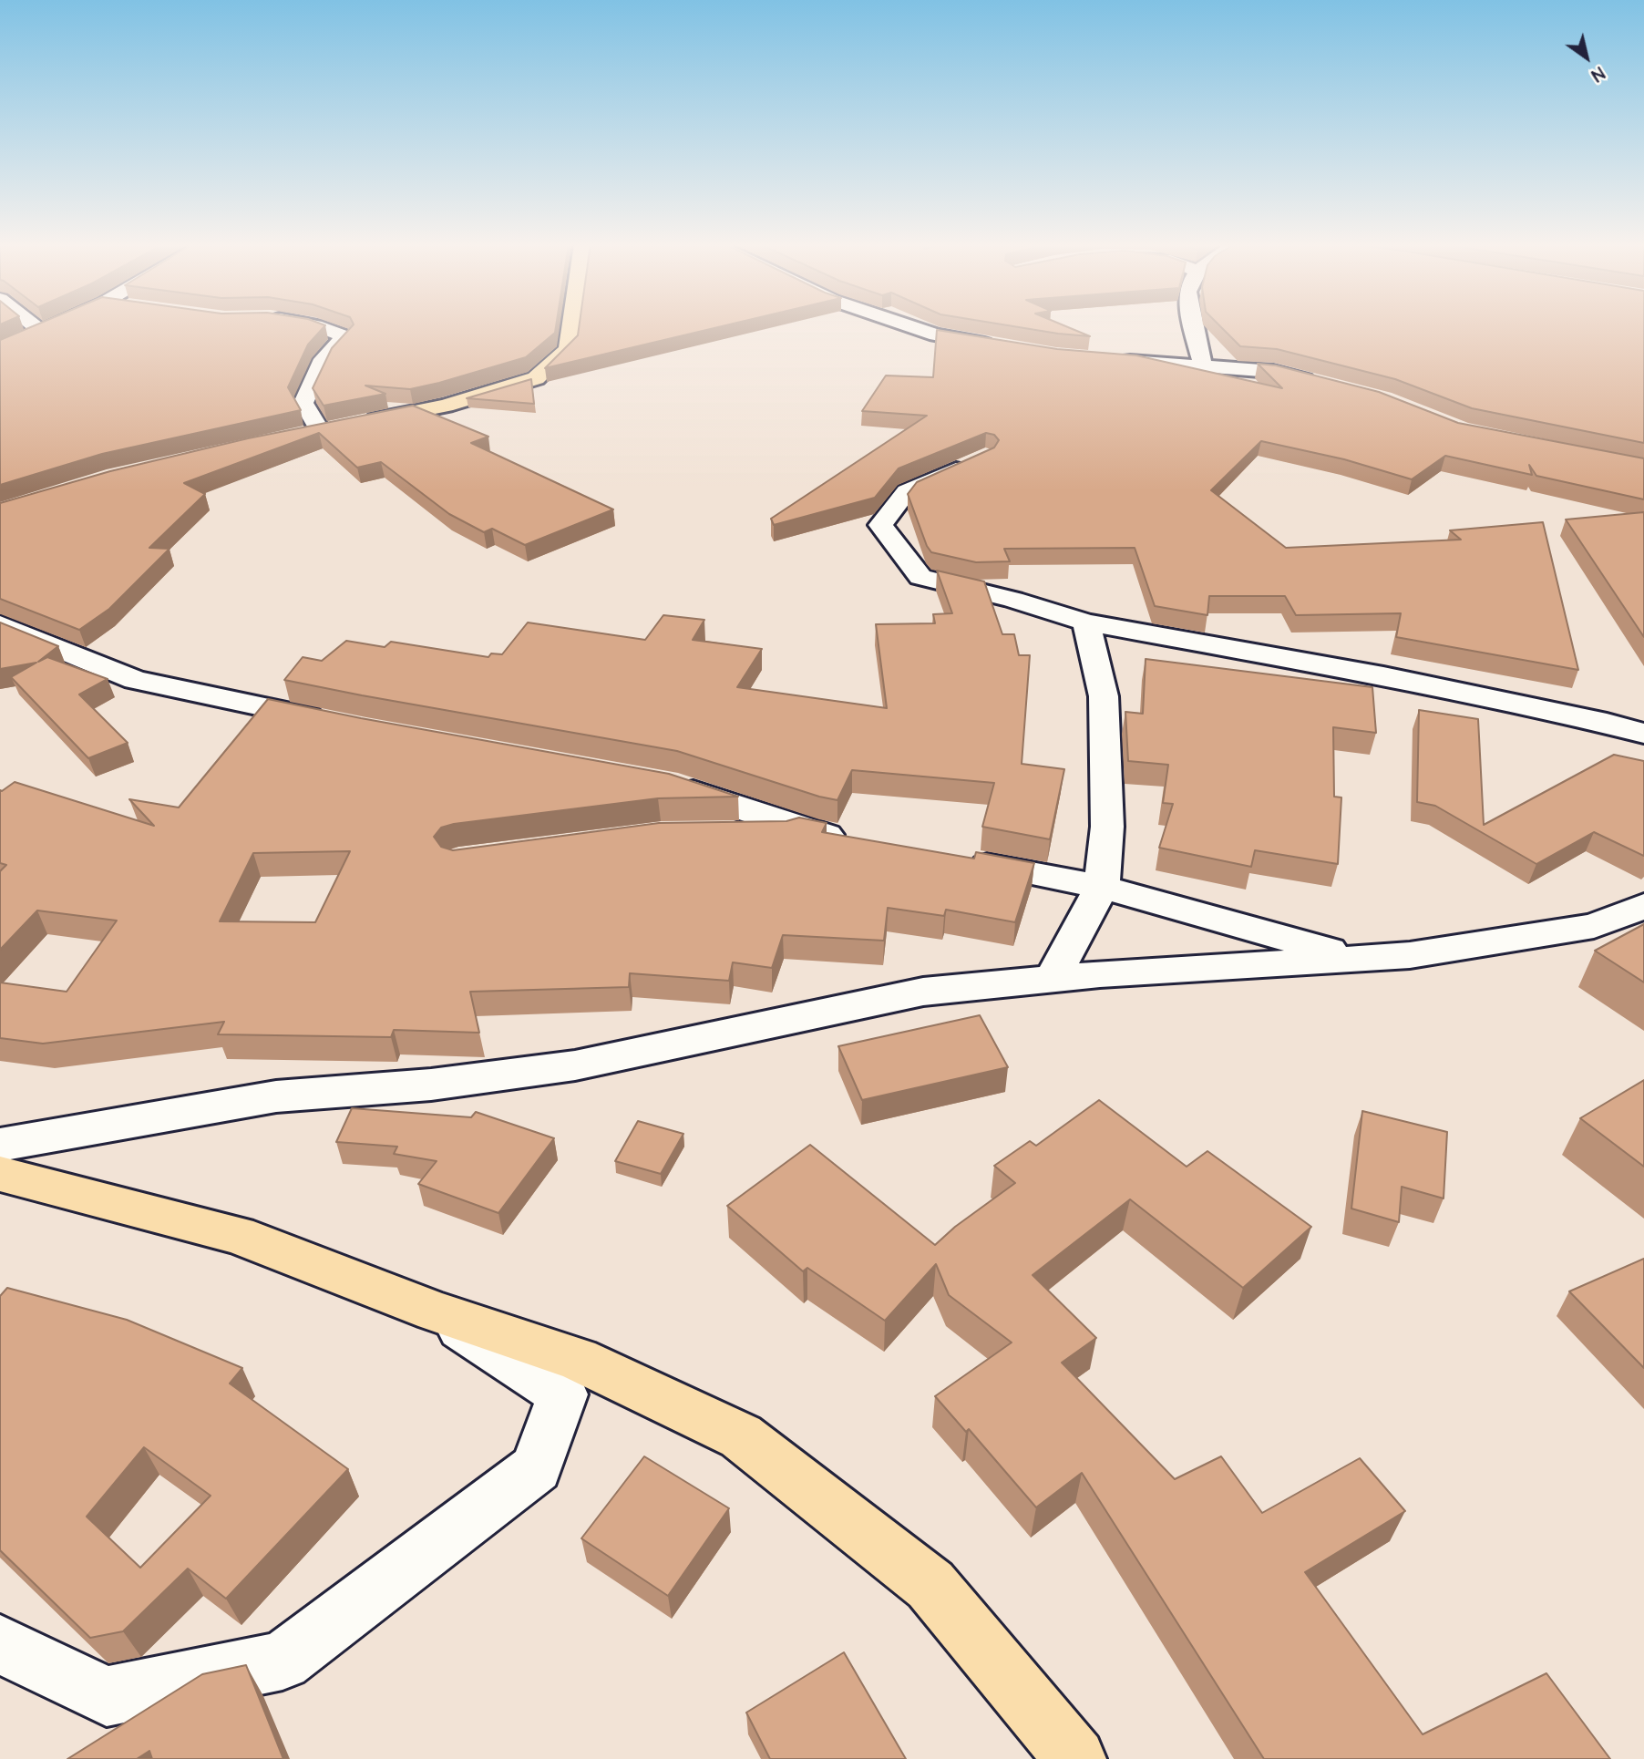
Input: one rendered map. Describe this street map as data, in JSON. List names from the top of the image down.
{
  "north": "bottom right"
}
